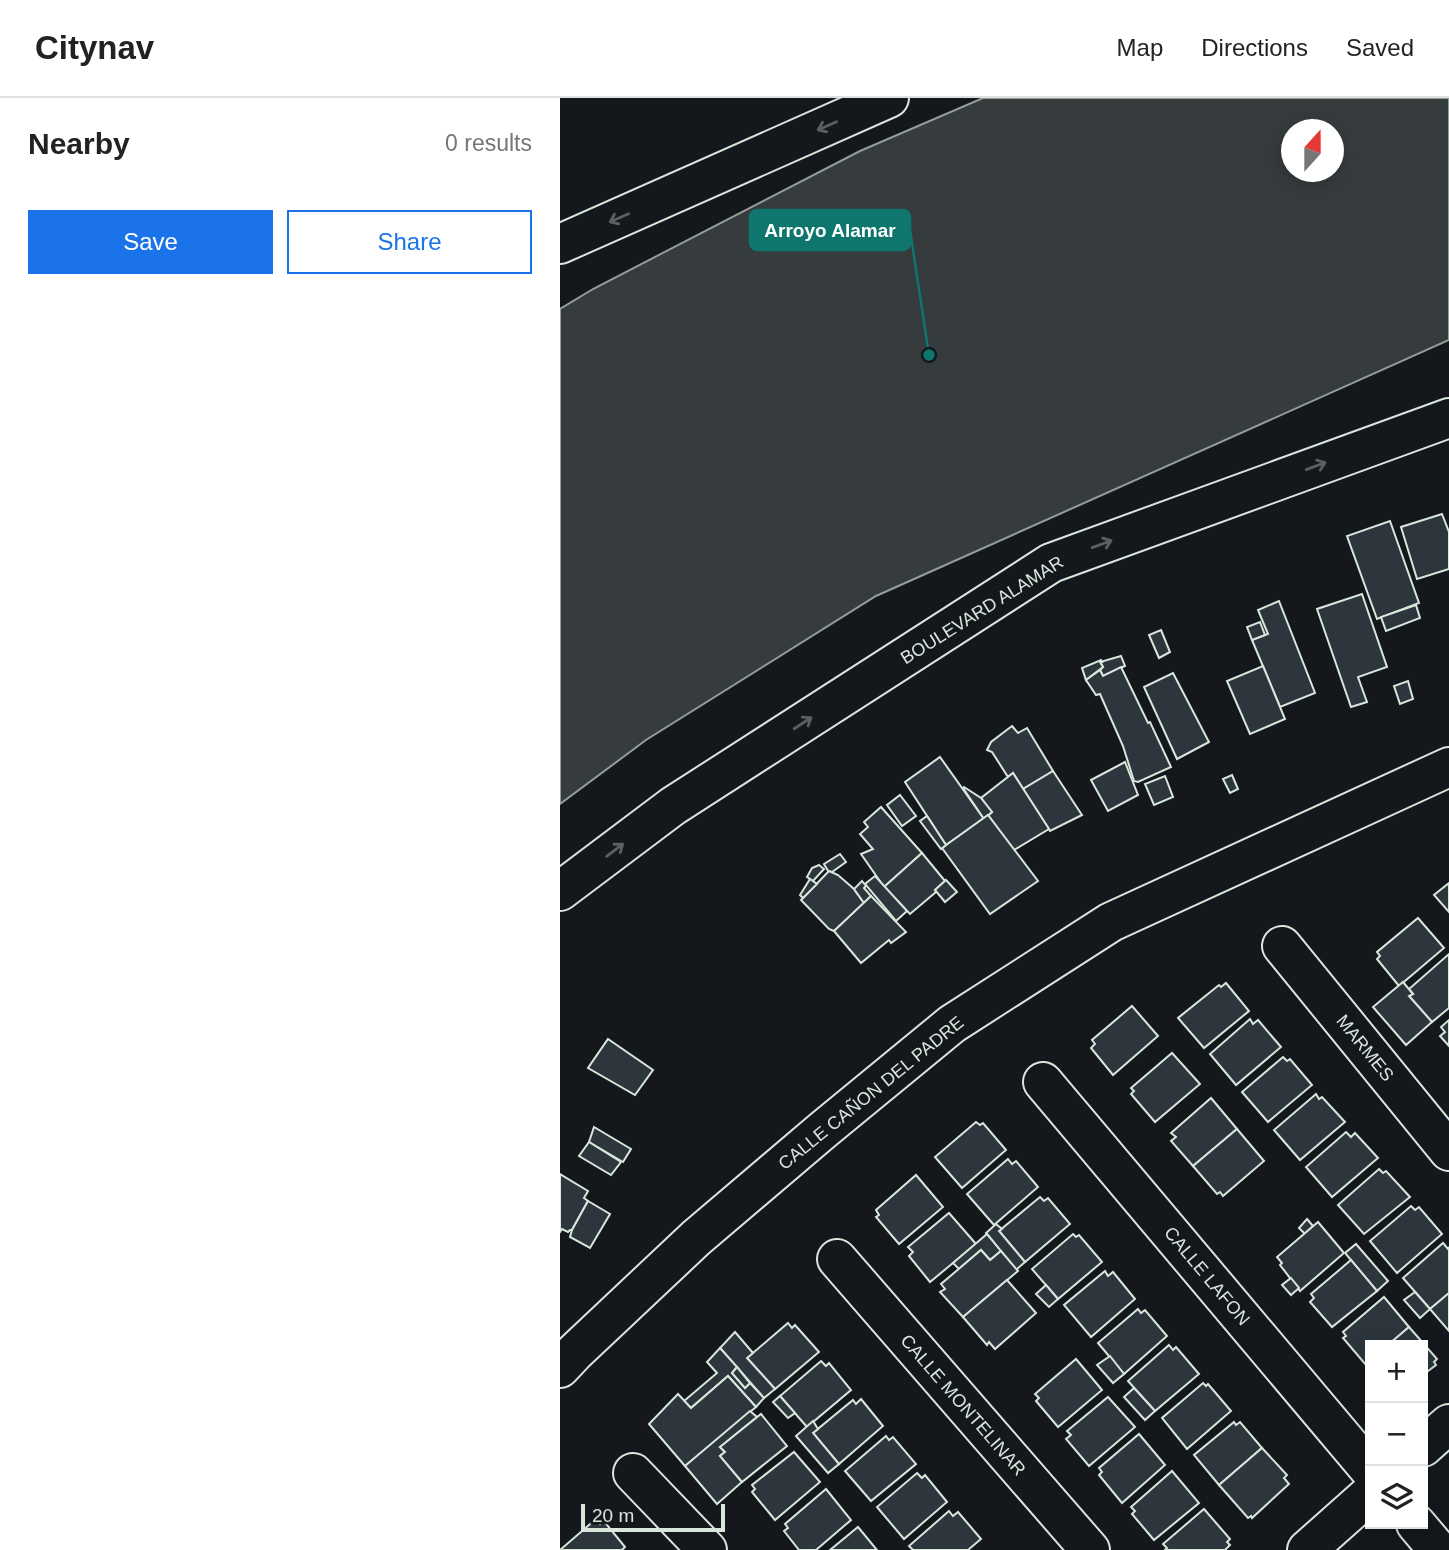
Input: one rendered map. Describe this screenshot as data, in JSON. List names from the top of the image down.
{
  "streets": {
    "main road": [
      "BOULEVARD ALAMAR",
      "MARMES",
      "CALLE CAÑON DEL PADRE",
      "CALLE LAFON",
      "CALLE MONTELINAR"
    ]
  },
  "one_way": ["BOULEVARD ALAMAR"],
  "places": ["Arroyo Alamar"],
  "scale_bar": "20 m",
  "north": "top",
  "page": {
    "header": "Citynav",
    "nav": ["Map", "Directions", "Saved"],
    "heading": ["Nearby", "0 results"],
    "buttons": ["Save", "Share"],
    "map_buttons": ["+", "−"],
    "scale": "20 m"
  }
}
